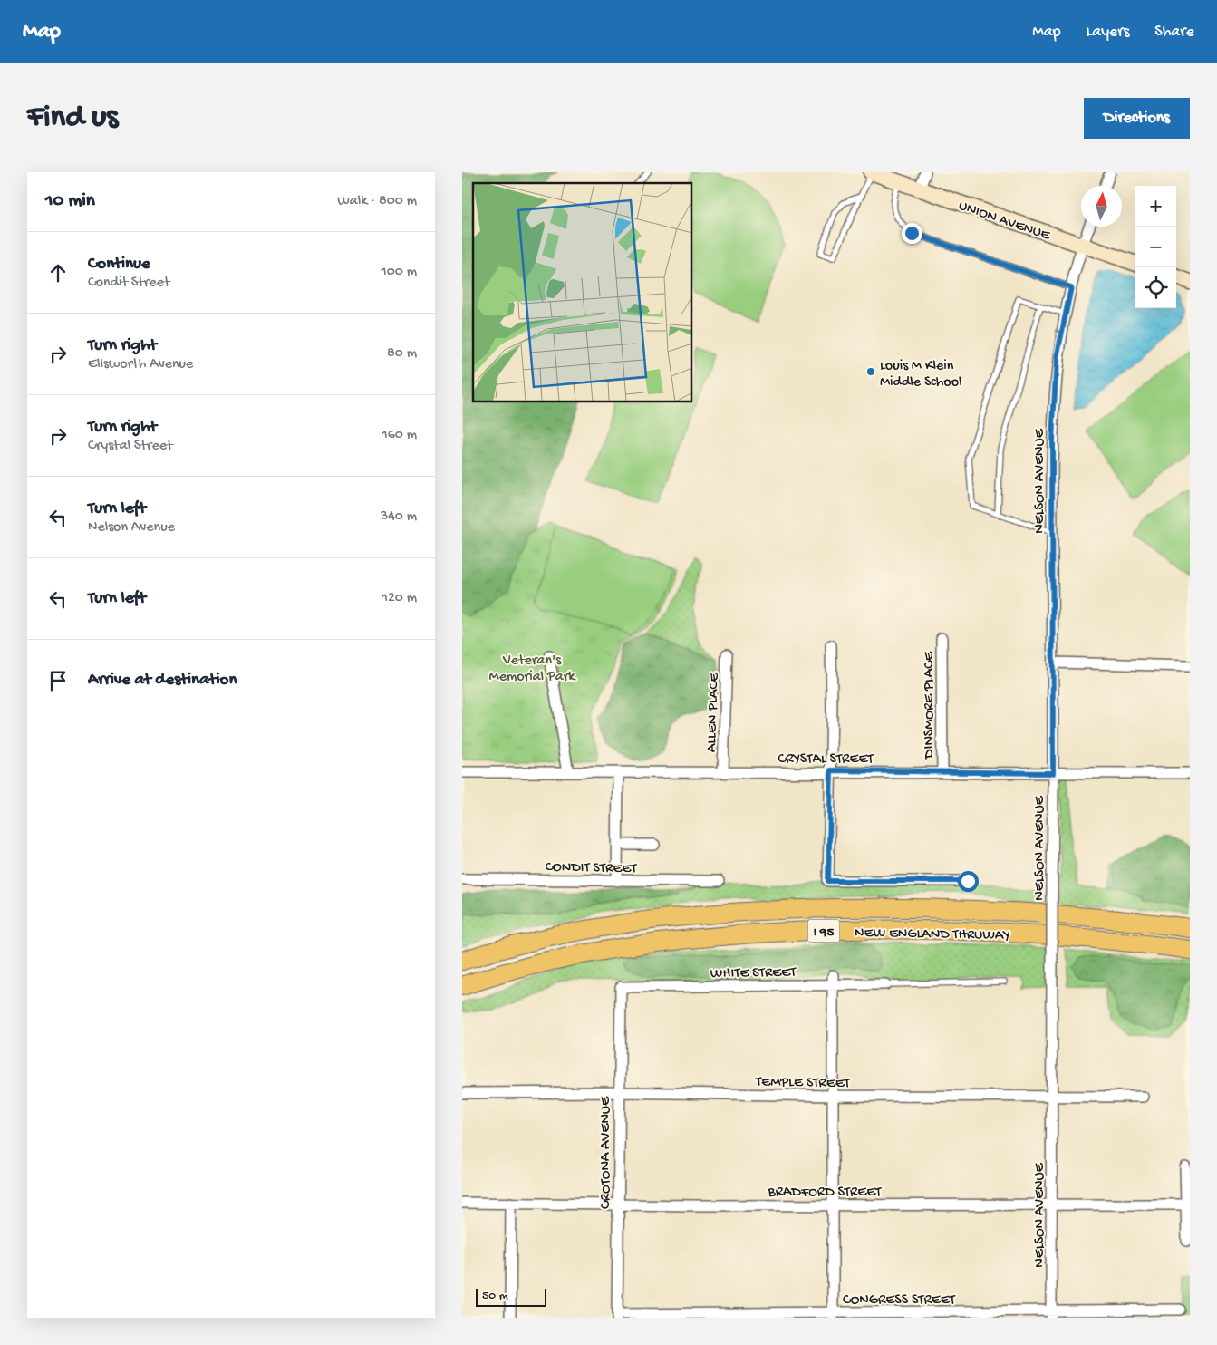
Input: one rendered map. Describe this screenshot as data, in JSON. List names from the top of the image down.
{
  "streets": {
    "highway": ["I 95", "NEW ENGLAND THRUWAY"],
    "street": [
      "UNION AVENUE",
      "NELSON AVENUE",
      "DINSMORE PLACE",
      "ALLEN PLACE",
      "CRYSTAL STREET",
      "CONDIT STREET",
      "WHITE STREET",
      "TEMPLE STREET",
      "CROTONA AVENUE",
      "BRADFORD STREET",
      "CONGRESS STREET"
    ]
  },
  "crossings": [
    ["UNION AVENUE", "NELSON AVENUE"],
    ["NELSON AVENUE", "CRYSTAL STREET"],
    ["NELSON AVENUE", "TEMPLE STREET"],
    ["NELSON AVENUE", "BRADFORD STREET"],
    ["NELSON AVENUE", "CONGRESS STREET"],
    ["DINSMORE PLACE", "CRYSTAL STREET"],
    ["ALLEN PLACE", "CRYSTAL STREET"],
    ["WHITE STREET", "CROTONA AVENUE"],
    ["TEMPLE STREET", "CROTONA AVENUE"],
    ["CROTONA AVENUE", "BRADFORD STREET"],
    ["CROTONA AVENUE", "CONGRESS STREET"]
  ],
  "parks": ["Veteran's Memorial Park"],
  "places": ["Louis M Klein Middle School"],
  "scale_bar": "50 m",
  "north": "top",
  "page": {
    "header": "Map",
    "nav": ["Map", "Layers", "Share"],
    "buttons": "Directions",
    "title": "Find us",
    "heading": ["10 min", "Walk · 800 m"],
    "map_buttons": ["+", "−"],
    "list": [
      ["Continue", "Condit Street", "100 m"],
      ["Turn right", "Ellsworth Avenue", "80 m"],
      ["Turn right", "Crystal Street", "160 m"],
      ["Turn left", "Nelson Avenue", "340 m"],
      ["Turn left", "120 m"],
      "Arrive at destination"
    ],
    "scale": "50 m"
  }
}
